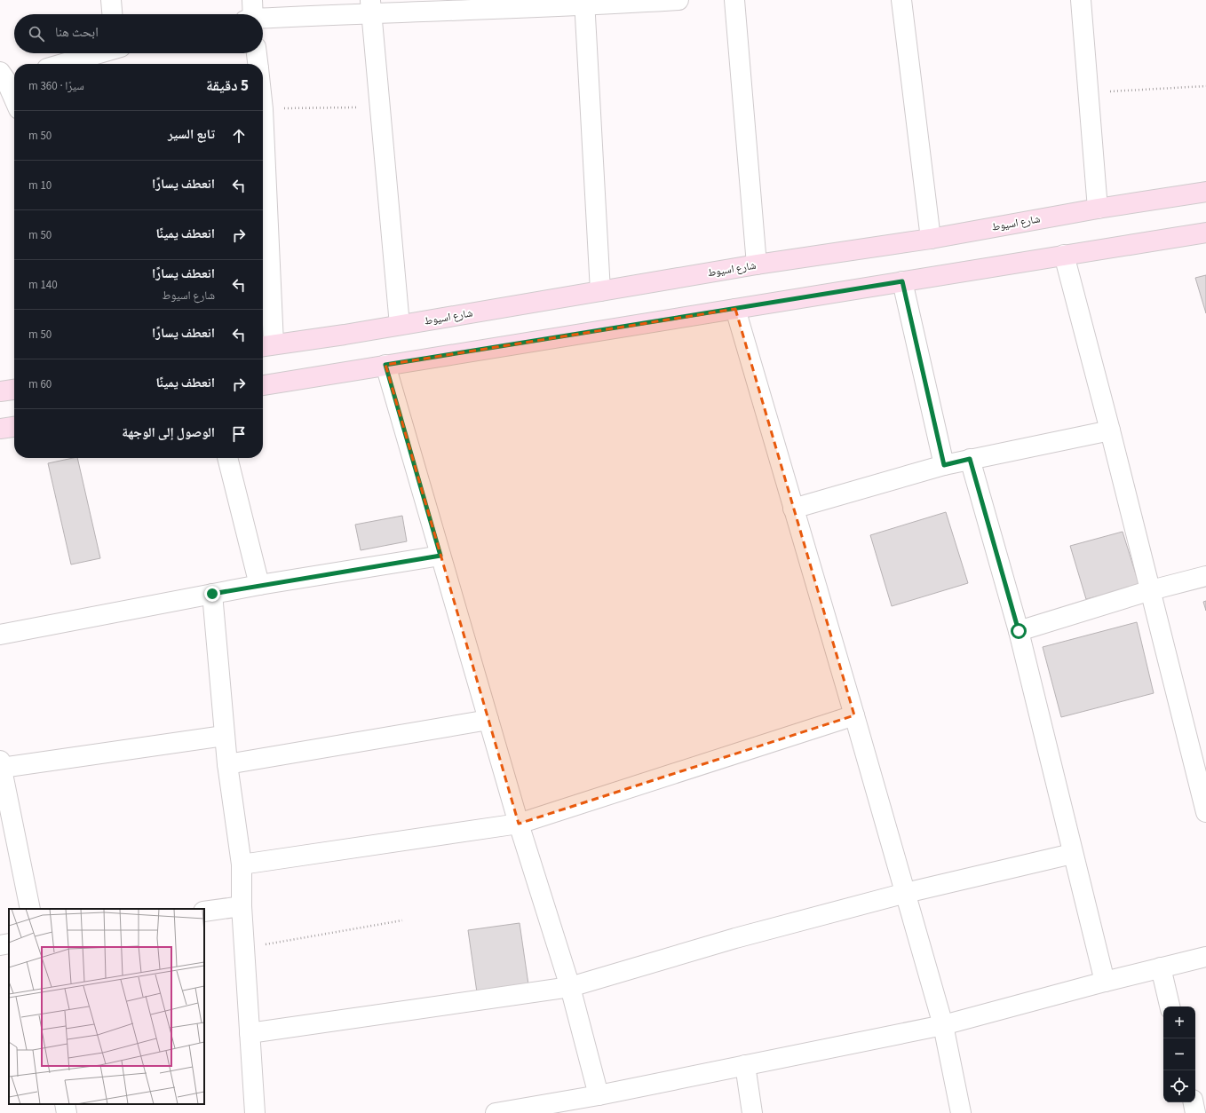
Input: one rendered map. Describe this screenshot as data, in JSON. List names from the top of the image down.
{
  "streets": {
    "street": ["شارع اسيوط"]
  },
  "page": {
    "search": "ابحث هنا",
    "heading": ["5 دقيقة", "سيرًا · 360 m"],
    "list": [
      ["تابع السير", "50 m"],
      ["انعطف يسارًا", "10 m"],
      ["انعطف يمينًا", "50 m"],
      ["انعطف يسارًا", "شارع اسيوط", "140 m"],
      ["انعطف يسارًا", "50 m"],
      ["انعطف يمينًا", "60 m"],
      "الوصول إلى الوجهة"
    ],
    "map_buttons": ["+", "−"]
  }
}
